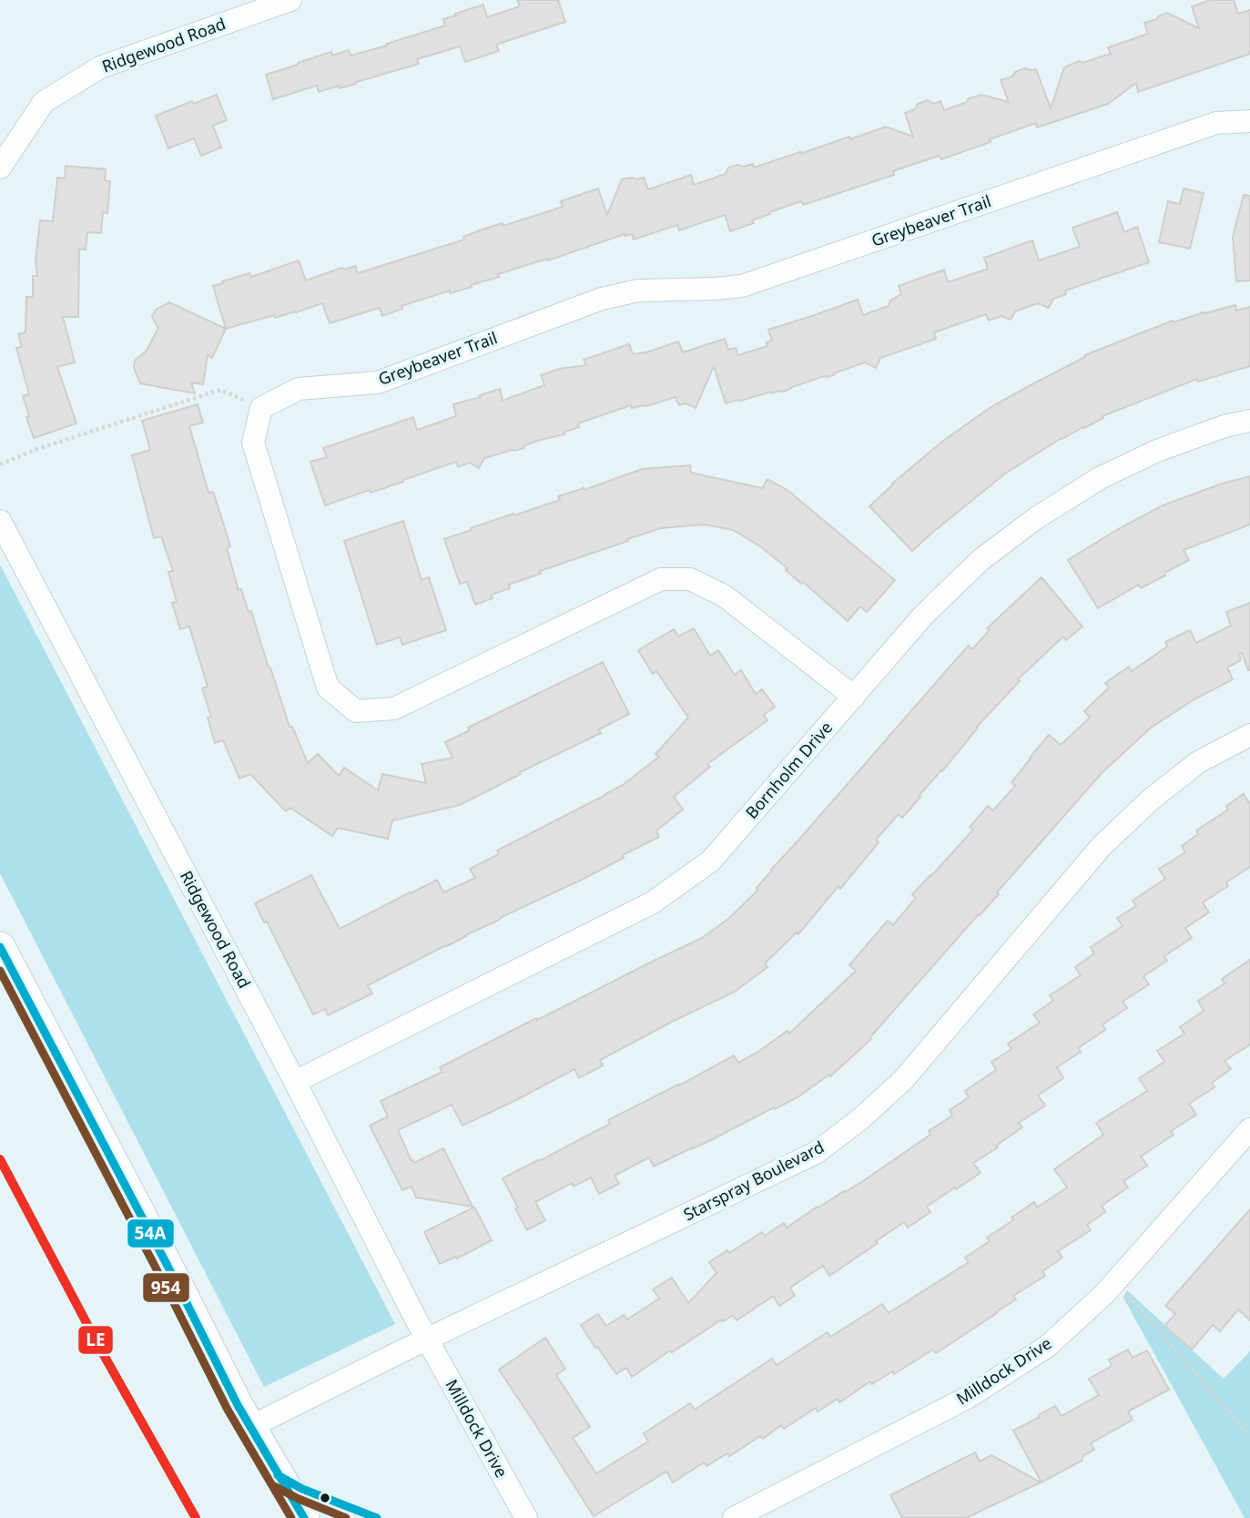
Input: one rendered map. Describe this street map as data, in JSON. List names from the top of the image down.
{
  "streets": {
    "street": [
      "Ridgewood Road",
      "Greybeaver Trail",
      "Bornholm Drive",
      "Starspray Boulevard",
      "Milldock Drive"
    ]
  },
  "crossings": [
    ["Ridgewood Road", "Bornholm Drive"],
    ["Ridgewood Road", "Starspray Boulevard"],
    ["Ridgewood Road", "Milldock Drive"],
    ["Starspray Boulevard", "Milldock Drive"]
  ],
  "lines": ["transit line 54A", "transit line 954", "transit line LE"]
}
